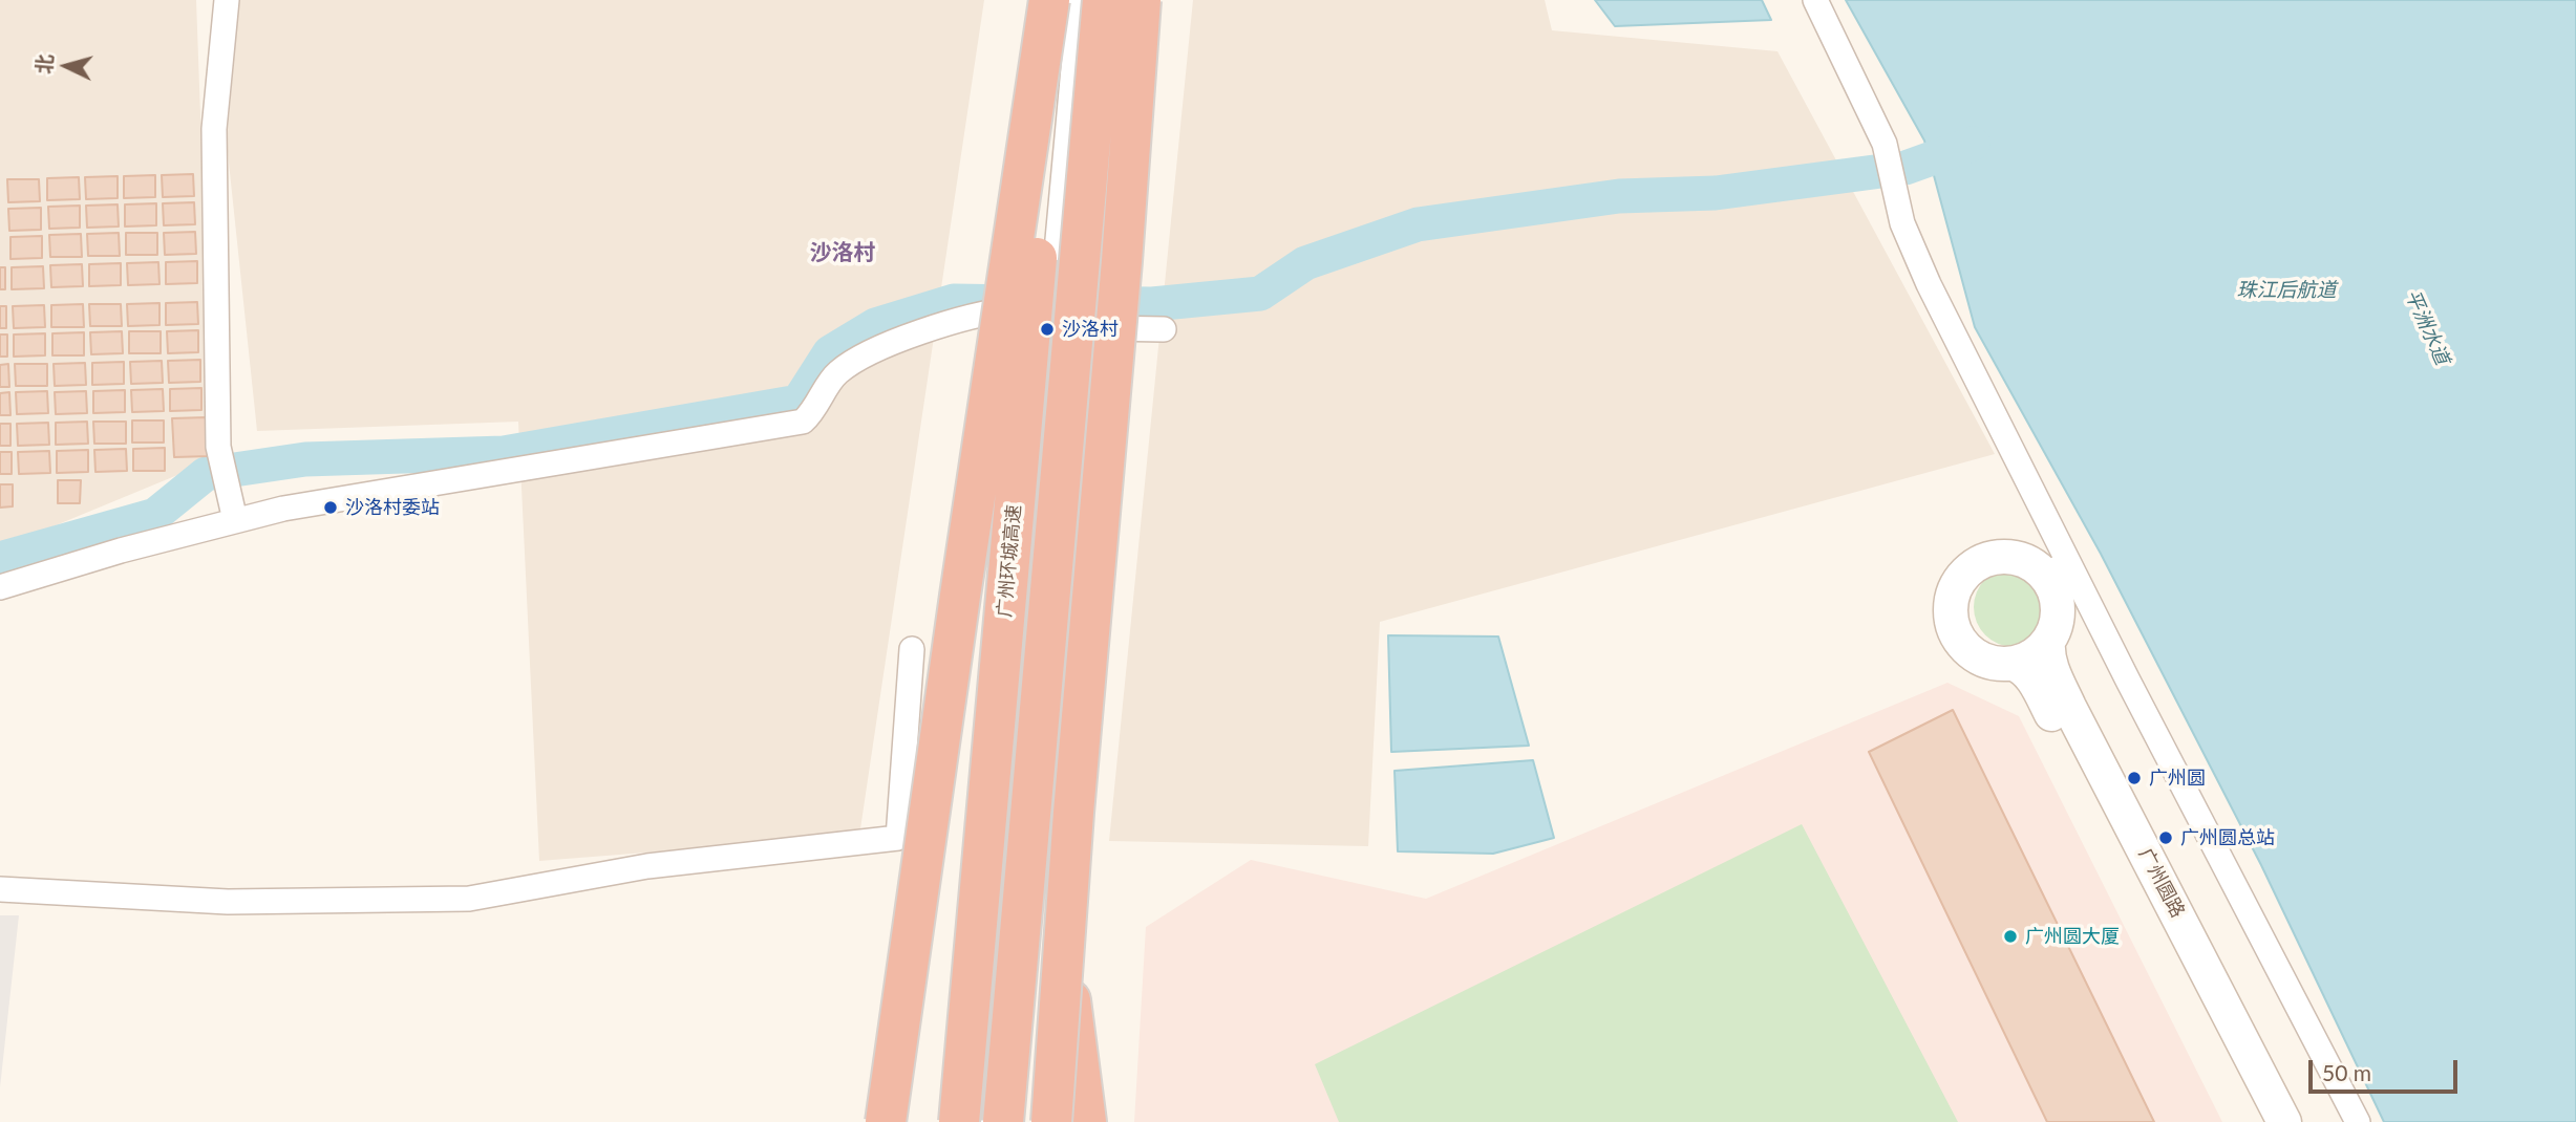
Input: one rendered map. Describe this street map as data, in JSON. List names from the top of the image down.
{
  "streets": {
    "highway": ["广州环城高速"],
    "street": ["广州圆路"]
  },
  "districts": ["沙洛村"],
  "water": ["珠江后航道", "平洲水道"],
  "places": [
    "沙洛村",
    "沙洛村委站",
    "广州圆",
    "广州圆总站",
    "广州圆大厦"
  ],
  "scale_bar": "50 m",
  "north": "left"
}
